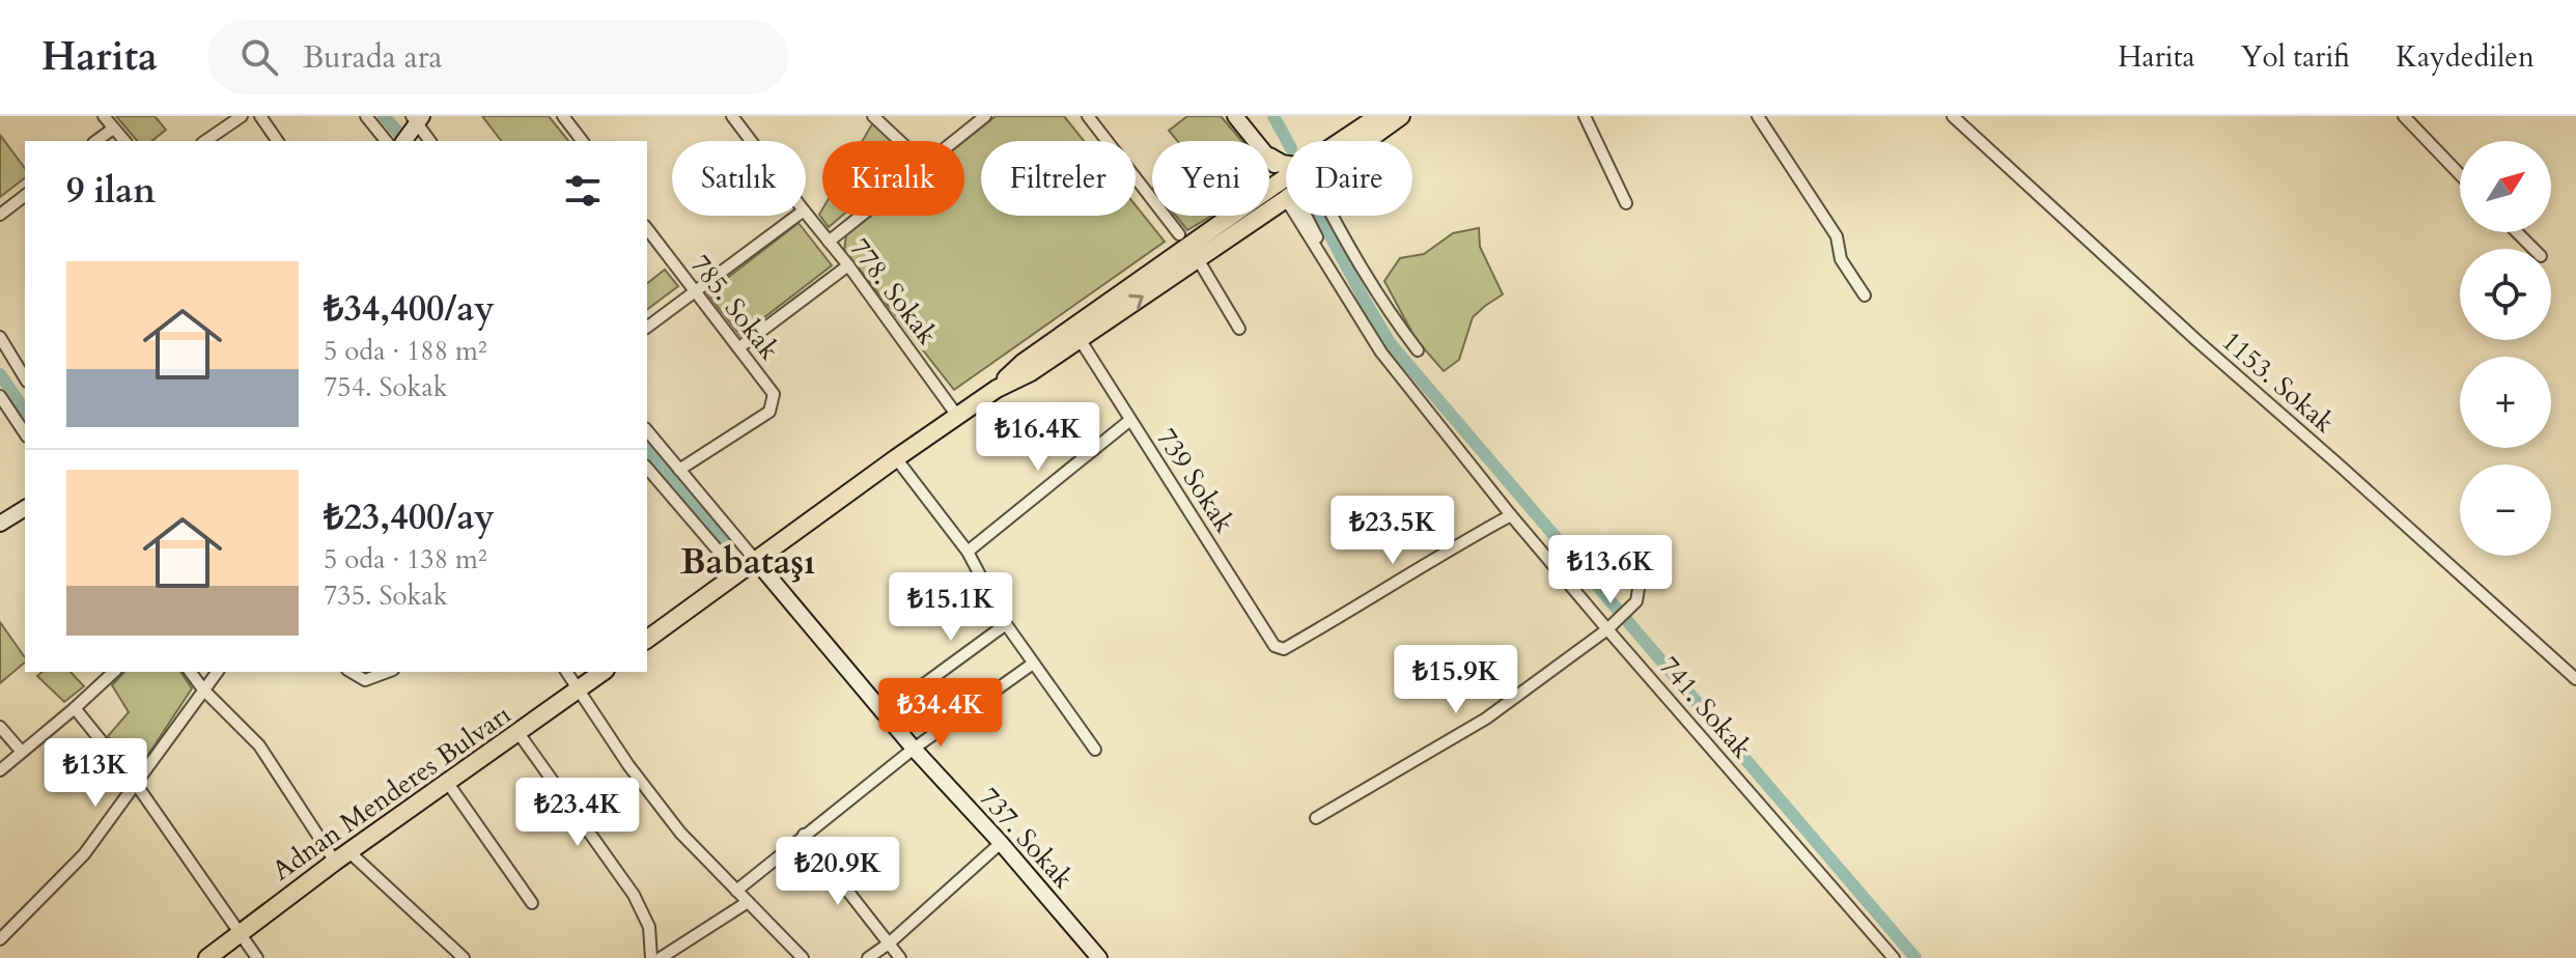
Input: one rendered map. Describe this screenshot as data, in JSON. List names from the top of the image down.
{
  "streets": {
    "main road": ["Adnan Menderes Bulvarı"],
    "street": [
      "778. Sokak",
      "785. Sokak",
      "1153. Sokak",
      "739 Sokak",
      "741. Sokak",
      "737. Sokak"
    ]
  },
  "crossings": [
    ["739 Sokak", "741. Sokak"]
  ],
  "districts": ["Babataşı"],
  "north": "top right",
  "page": {
    "header": "Harita",
    "search": "Burada ara",
    "nav": ["Harita", "Yol tarifi", "Kaydedilen"],
    "map_buttons": ["+", "−"],
    "chip": [
      "Satılık",
      "Kiralık",
      "Filtreler",
      "Yeni",
      "Daire"
    ],
    "heading": "9 ilan",
    "list": [
      {
        "name": "₺34,400/ay",
        "note": "5 oda · 188 m² · 754. Sokak"
      },
      {
        "name": "₺23,400/ay",
        "note": "5 oda · 138 m² · 735. Sokak"
      }
    ],
    "price": [
      "₺16.4K",
      "₺23.5K",
      "₺13.6K",
      "₺15.1K",
      "₺15.9K",
      "₺34.4K",
      "₺13K",
      "₺23.4K",
      "₺20.9K"
    ]
  }
}
